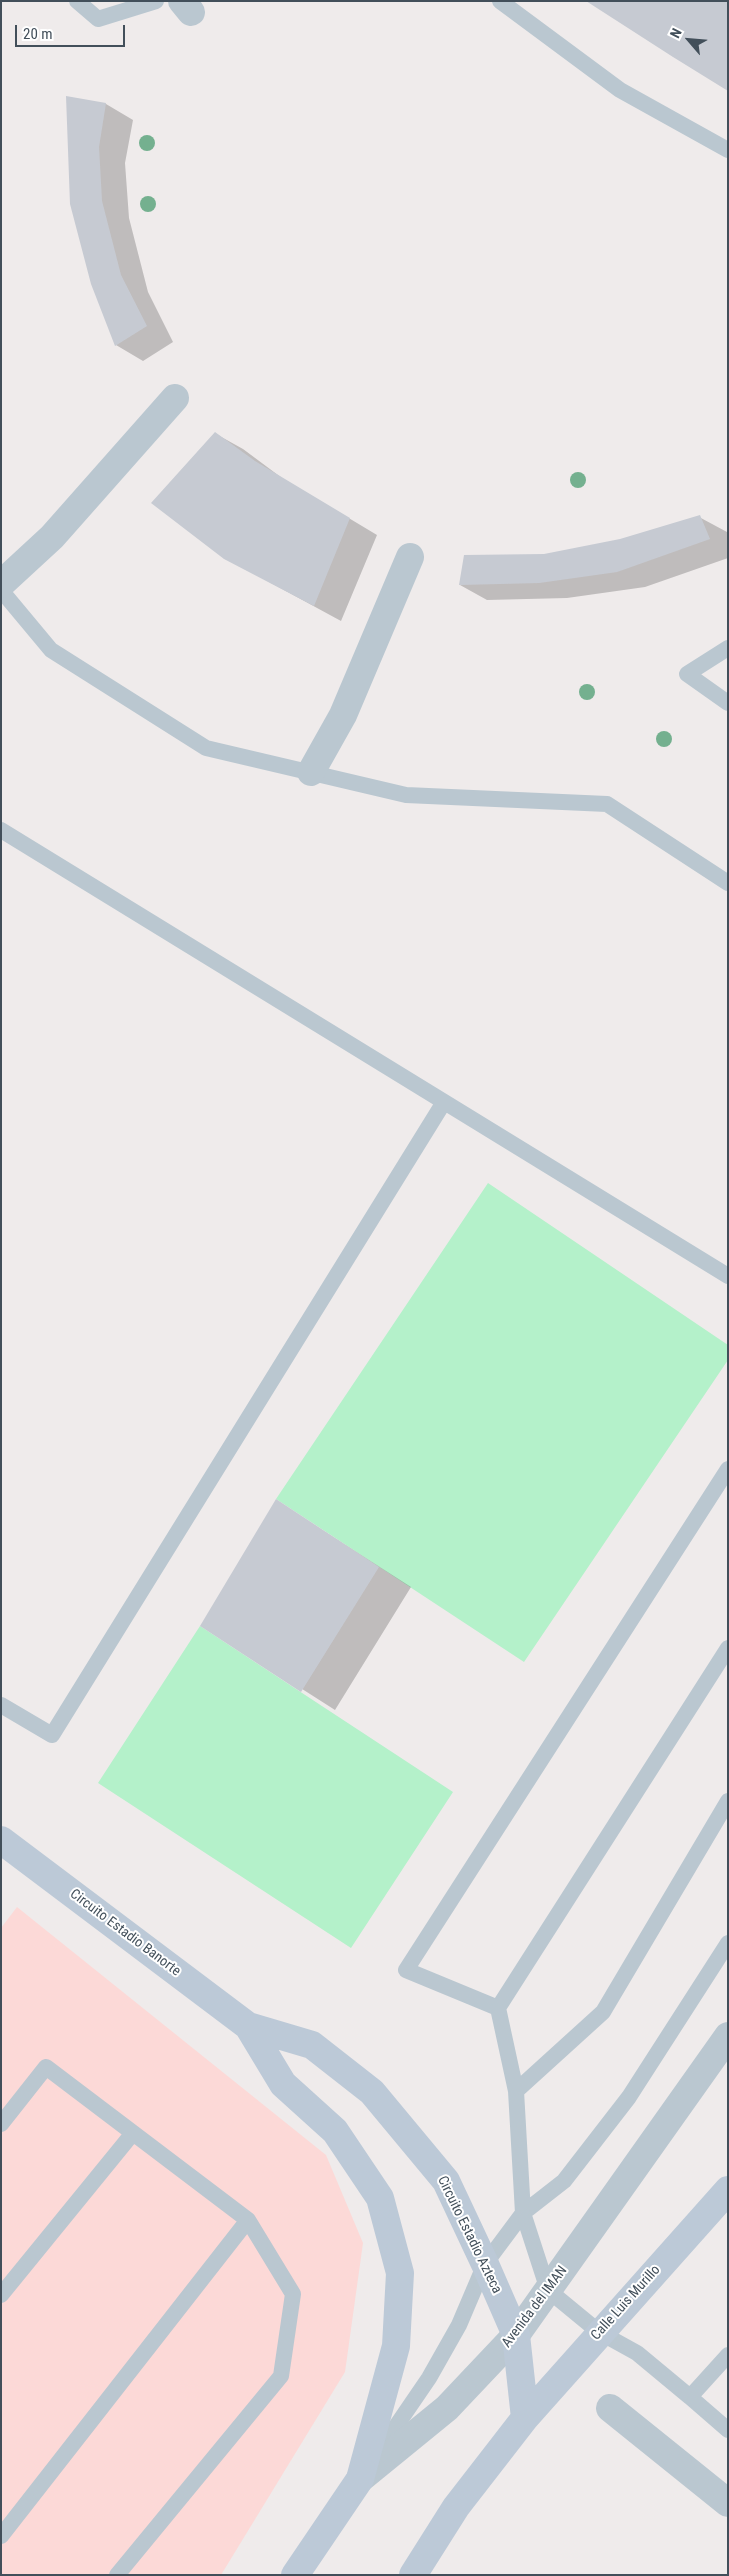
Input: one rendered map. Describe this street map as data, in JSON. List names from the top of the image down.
{
  "streets": {
    "main road": [
      "Circuito Estadio Banorte",
      "Circuito Estadio Azteca",
      "Calle Luis Murillo",
      "Avenida del IMAN"
    ]
  },
  "crossings": [
    ["Circuito Estadio Banorte", "Circuito Estadio Azteca"],
    ["Circuito Estadio Azteca", "Calle Luis Murillo"],
    ["Circuito Estadio Azteca", "Avenida del IMAN"]
  ],
  "scale_bar": "20 m",
  "north": "top left"
}
